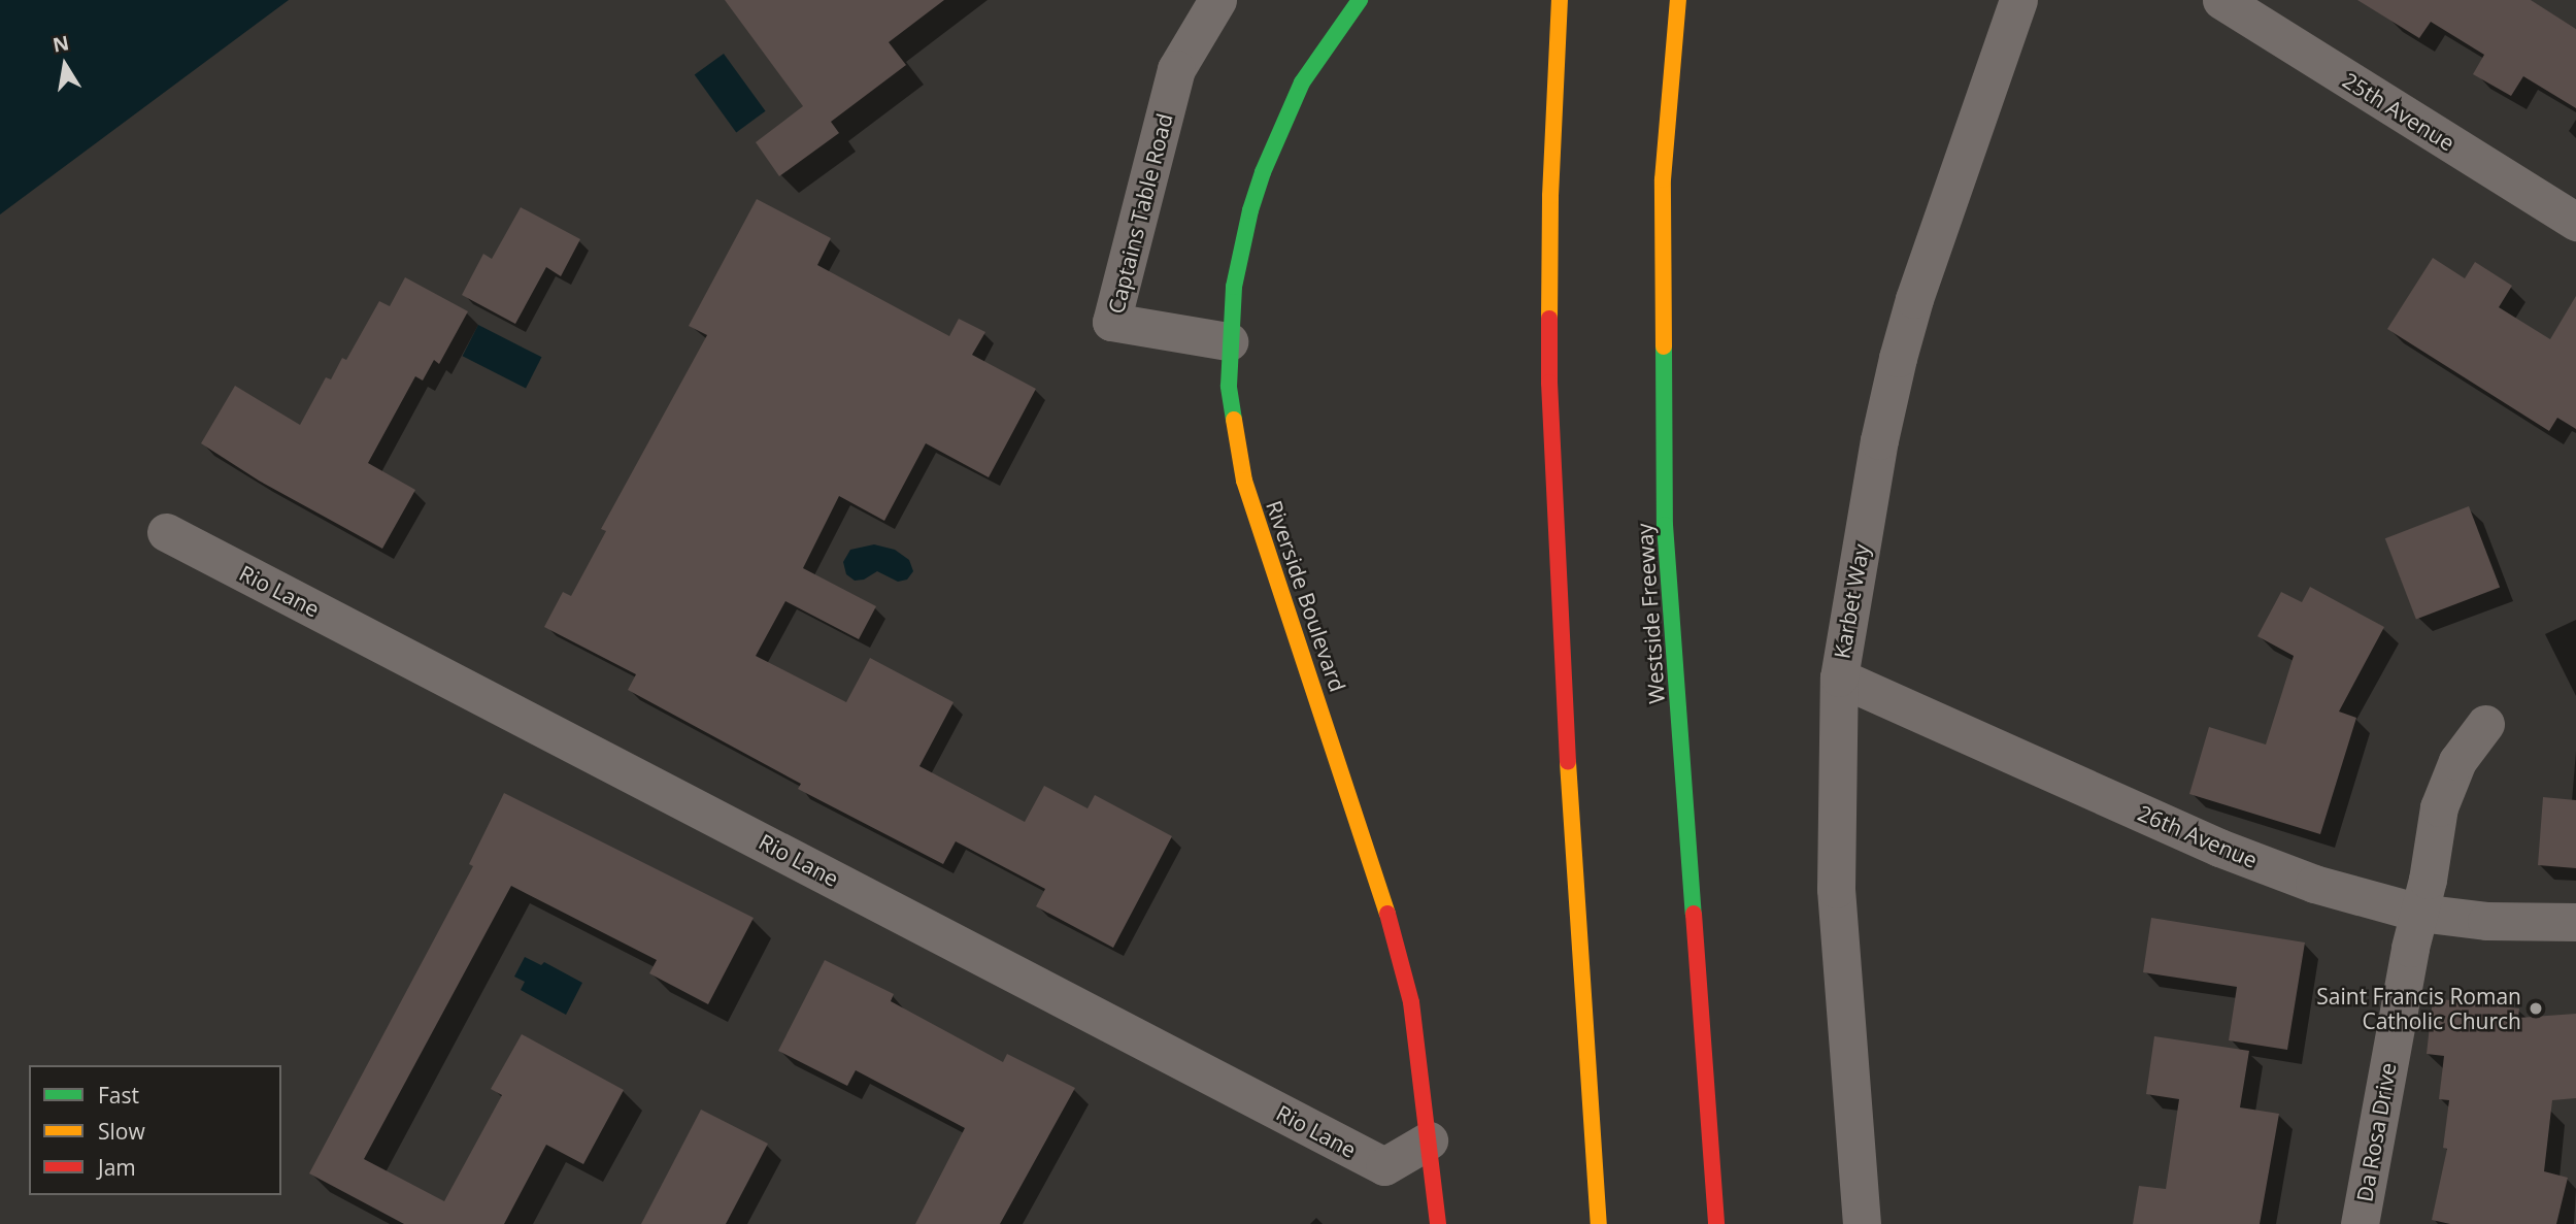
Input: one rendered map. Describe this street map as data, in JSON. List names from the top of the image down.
{
  "streets": {
    "main road": ["Riverside Boulevard", "Westside Freeway"],
    "street": [
      "25th Avenue",
      "Captains Table Road",
      "Rio Lane",
      "Karbet Way",
      "26th Avenue",
      "Da Rosa Drive"
    ]
  },
  "crossings": [
    ["Captains Table Road", "Riverside Boulevard"],
    ["Rio Lane", "Riverside Boulevard"],
    ["Karbet Way", "26th Avenue"],
    ["26th Avenue", "Da Rosa Drive"]
  ],
  "places": ["Saint Francis Roman Catholic Church"],
  "legend": ["Fast", "Slow", "Jam"],
  "north": "top"
}
